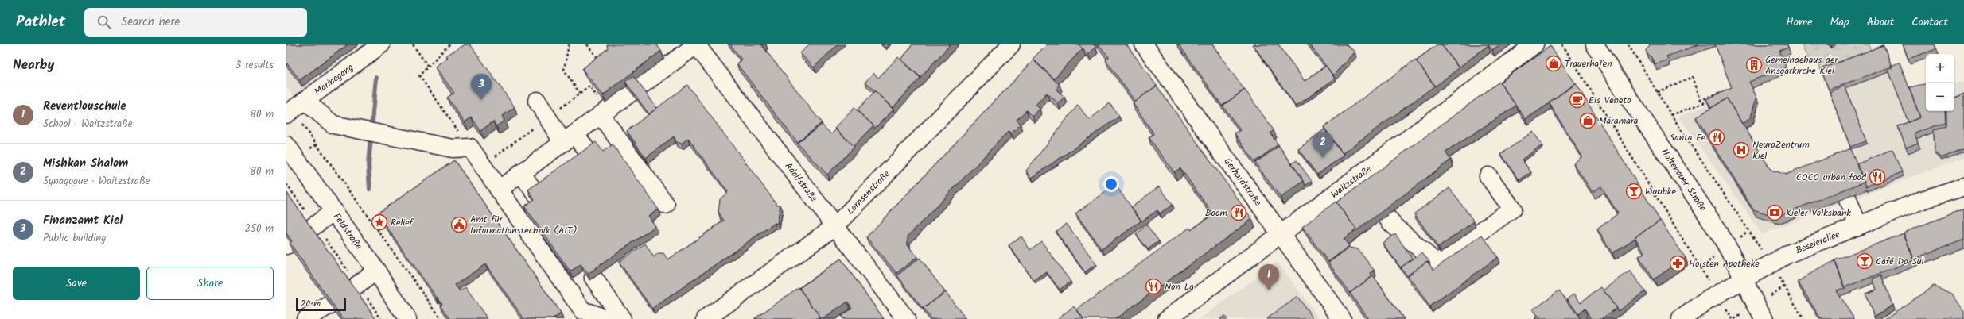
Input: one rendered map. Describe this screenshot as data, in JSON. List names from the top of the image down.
{
  "streets": {
    "street": [
      "Marinegang",
      "Holtenauer Straße",
      "Waitzstraße",
      "Adolfstraße",
      "Gerhardstraße",
      "Lornsenstraße",
      "Feldstraße",
      "Beselerallee"
    ]
  },
  "crossings": [
    ["Holtenauer Straße", "Beselerallee"],
    ["Waitzstraße", "Gerhardstraße"],
    ["Adolfstraße", "Lornsenstraße"]
  ],
  "places": {
    "shop": ["Trauerhafen", "Maramara"],
    "building": ["Gemeindehaus der Ansgarkirche Kiel"],
    "cafe": ["Eis Veneto"],
    "restaurant": [
      "Santa Fe",
      "COCO urban food",
      "Boom",
      "Non La"
    ],
    "hospital": ["NeuroZentrum Kiel"],
    "bar": ["Wubbke", "Café Do Sul"],
    "bank": ["Kieler Volksbank"],
    "place": ["Relief"],
    "public building": ["Amt für Informationstechnik (AIT)"],
    "pharmacy": ["Holsten Apotheke"]
  },
  "scale_bar": "20 m",
  "page": {
    "header": "Pathlet",
    "search": "Search here",
    "nav": [
      "Home",
      "Map",
      "About",
      "Contact"
    ],
    "heading": ["Nearby", "3 results"],
    "map_buttons": ["+", "−"],
    "pins": ["3", "2", "1"],
    "list": [
      {
        "mark": "1",
        "name": "Reventlouschule",
        "note": "School · Waitzstraße",
        "value": "80 m"
      },
      {
        "mark": "2",
        "name": "Mishkan Shalom",
        "note": "Synagogue · Waitzstraße",
        "value": "80 m"
      },
      {
        "mark": "3",
        "name": "Finanzamt Kiel",
        "note": "Public building",
        "value": "250 m"
      }
    ],
    "buttons": ["Save", "Share"],
    "scale": "20 m"
  }
}
